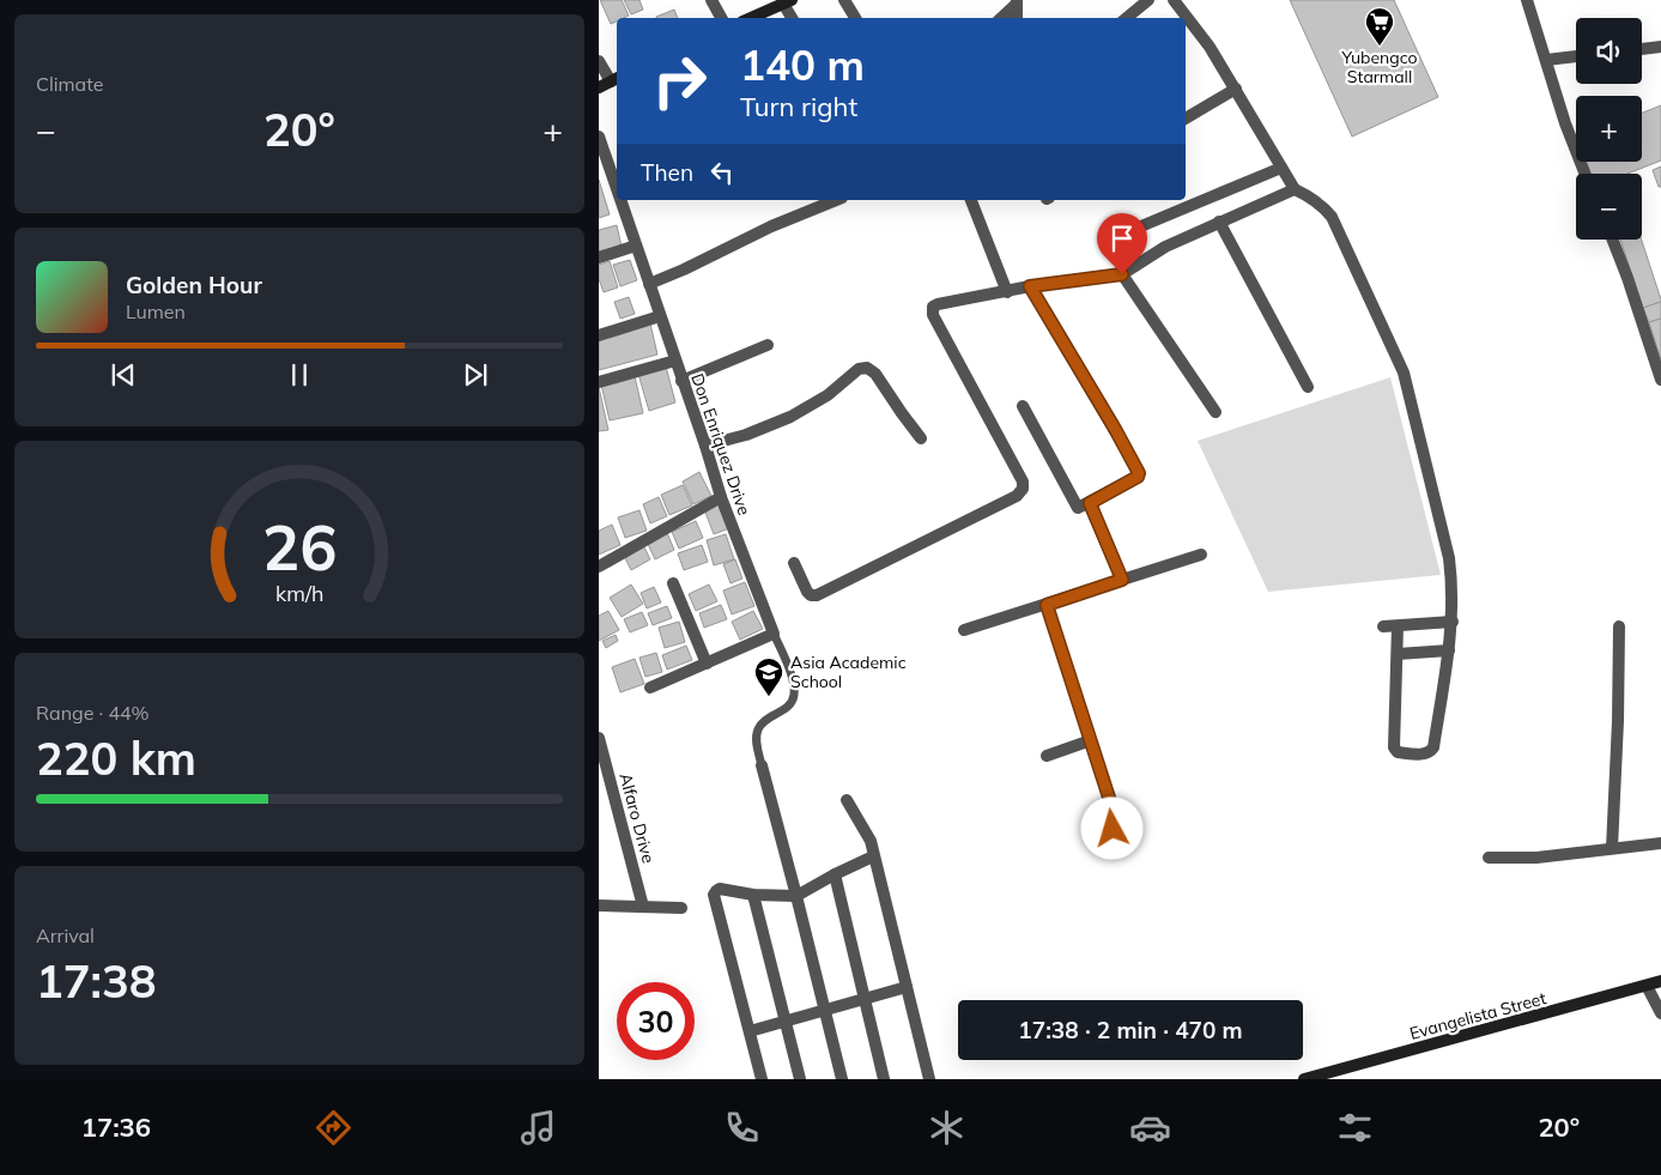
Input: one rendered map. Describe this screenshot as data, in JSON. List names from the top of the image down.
{
  "streets": {
    "main road": ["Evangelista Street"],
    "street": ["Don Enriquez Drive", "Alfaro Drive"]
  },
  "places": {
    "supermarket": ["Yubengco Starmall"],
    "school or university": ["Asia Academic School"]
  },
  "page": {
    "tile": [
      "Climate",
      ["Range · 44%", "220 km"],
      ["Arrival", "17:38"]
    ],
    "map_buttons": ["+", "−"],
    "turn": ["140 m", "Turn right"],
    "heat": ["−", "20°", "+"],
    "then": "Then",
    "song": ["Golden Hour", "Lumen"],
    "limit": "30",
    "trip": "17:38 · 2 min · 470 m",
    "tabs": ["17:36", "20°"],
    "gauge": ["26", "km/h"]
  }
}
